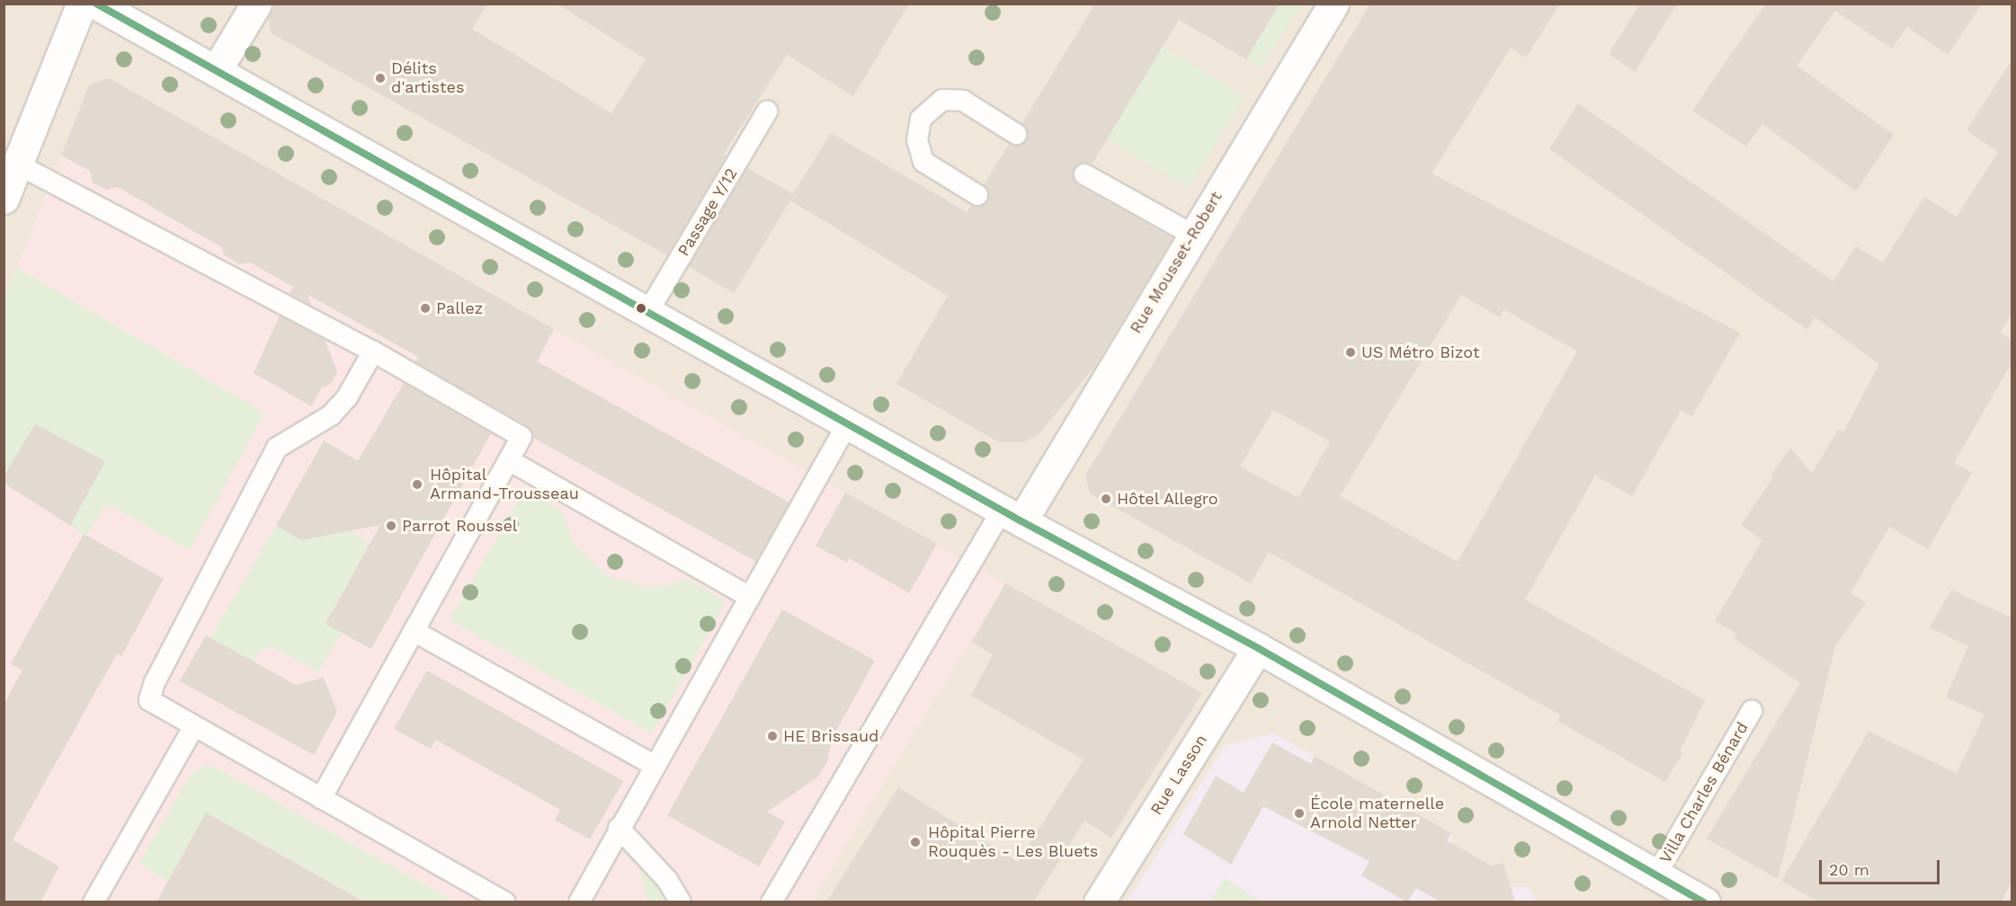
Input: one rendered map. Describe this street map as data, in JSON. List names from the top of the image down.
{
  "streets": {
    "street": ["Rue Mousset-Robert", "Rue Lasson"],
    "lane": ["Passage Y/12", "Villa Charles Bénard"]
  },
  "places": [
    "Délits d'artistes",
    "Pallez",
    "US Métro Bizot",
    "Hôpital Armand-Trousseau",
    "Hôtel Allegro",
    "Parrot Roussel",
    "HE Brissaud",
    "École maternelle Arnold Netter",
    "Hôpital Pierre Rouquès - Les Bluets"
  ],
  "scale_bar": "20 m"
}
